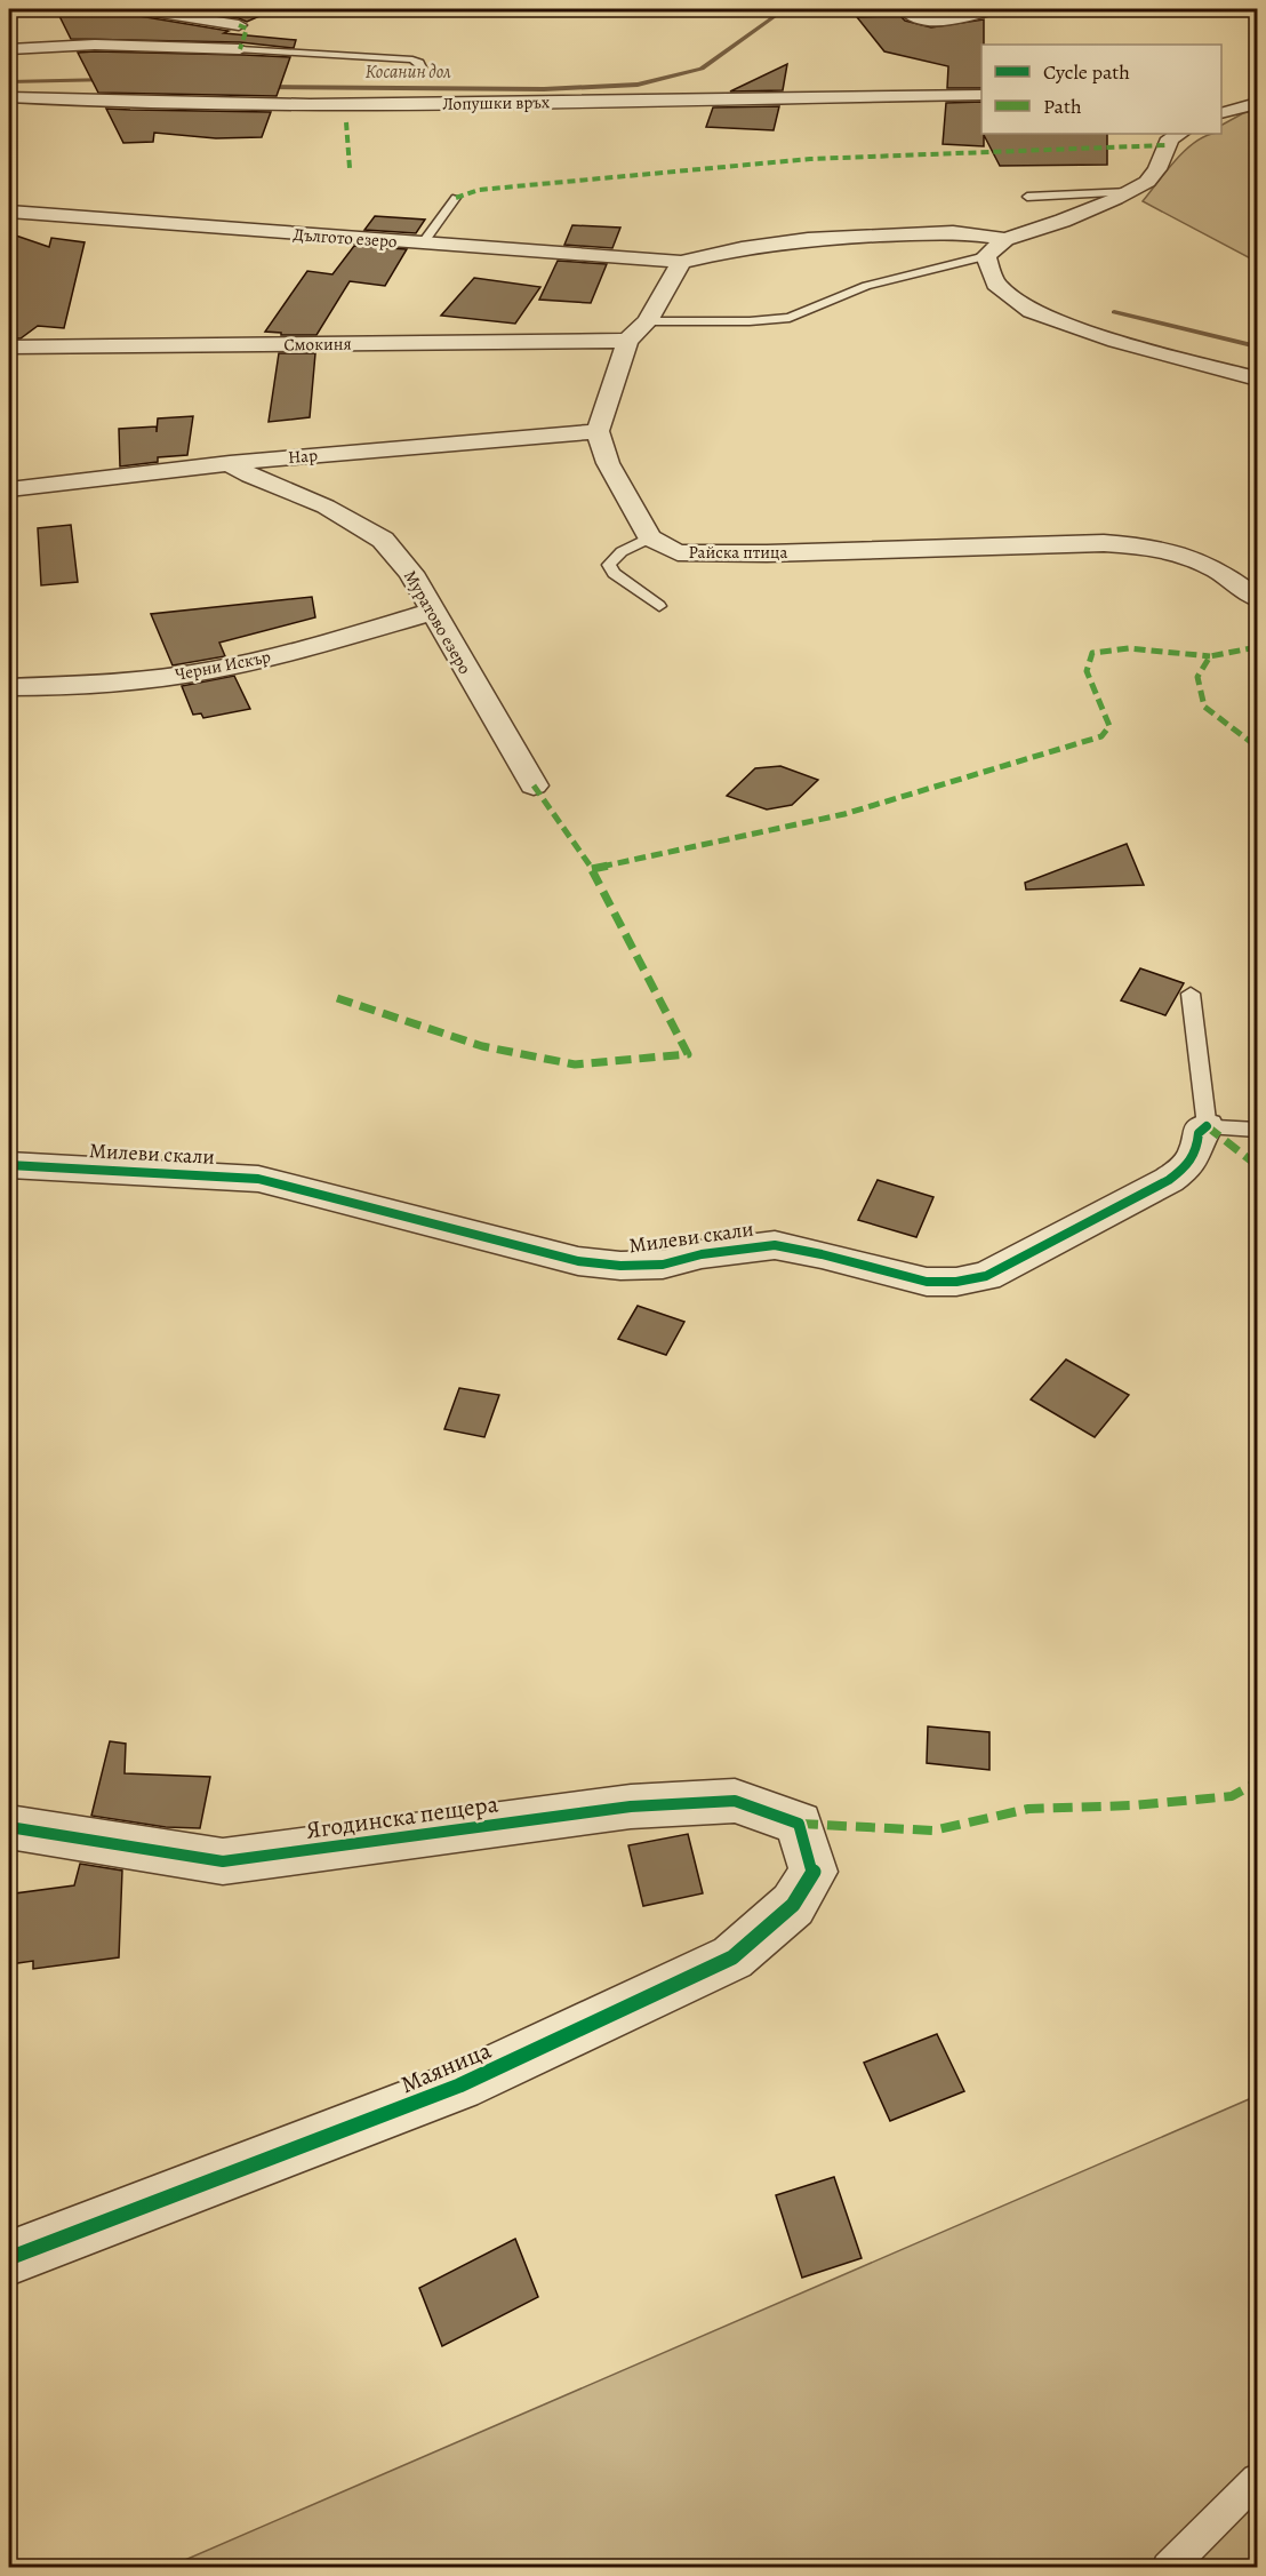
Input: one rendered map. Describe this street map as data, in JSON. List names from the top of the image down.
{
  "streets": {
    "street": [
      "Лопушки връх",
      "Дългото езеро",
      "Смокиня",
      "Нар",
      "Райска птица",
      "Муратово езеро",
      "Черни Искър",
      "Милеви скали",
      "Ягодинска пещера",
      "Маяница"
    ]
  },
  "crossings": [
    ["Нар", "Муратово езеро"],
    ["Муратово езеро", "Черни Искър"],
    ["Ягодинска пещера", "Маяница"]
  ],
  "water": ["Косанин дол"],
  "legend": ["Cycle path", "Path"]
}
